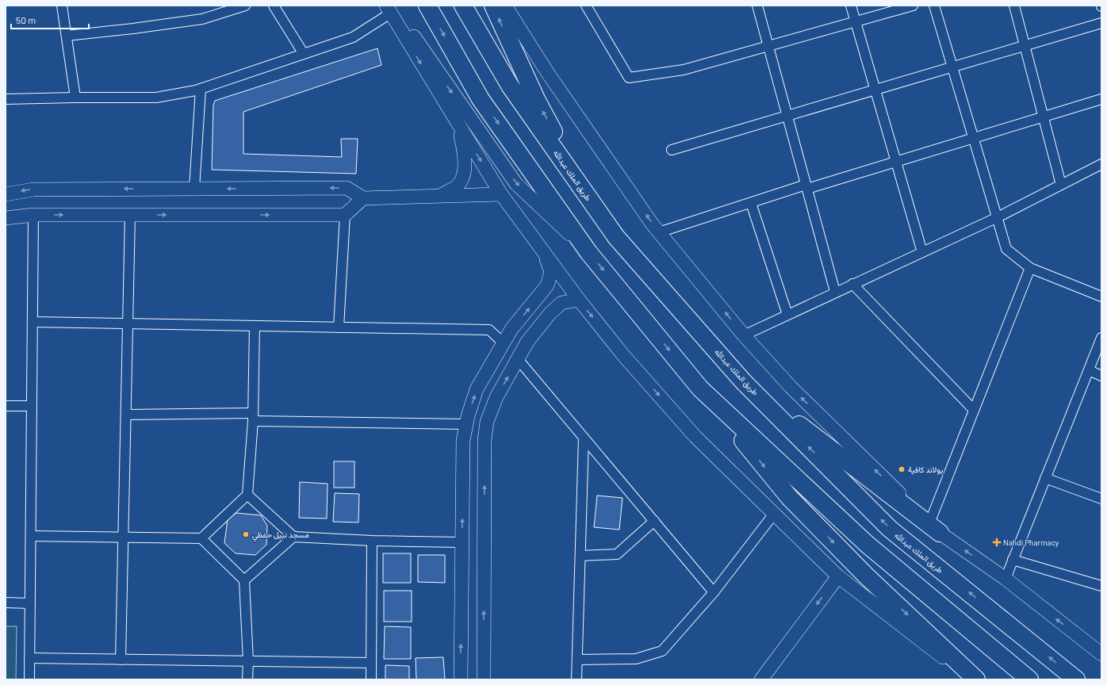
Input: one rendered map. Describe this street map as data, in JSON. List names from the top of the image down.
{
  "streets": {
    "highway": ["طريق الملك عبدالله"]
  },
  "places": {
    "other": ["يولاند كافية", "مسجد نبيل حفظي"],
    "health": ["Nahdi Pharmacy"]
  },
  "scale_bar": "50 m"
}
